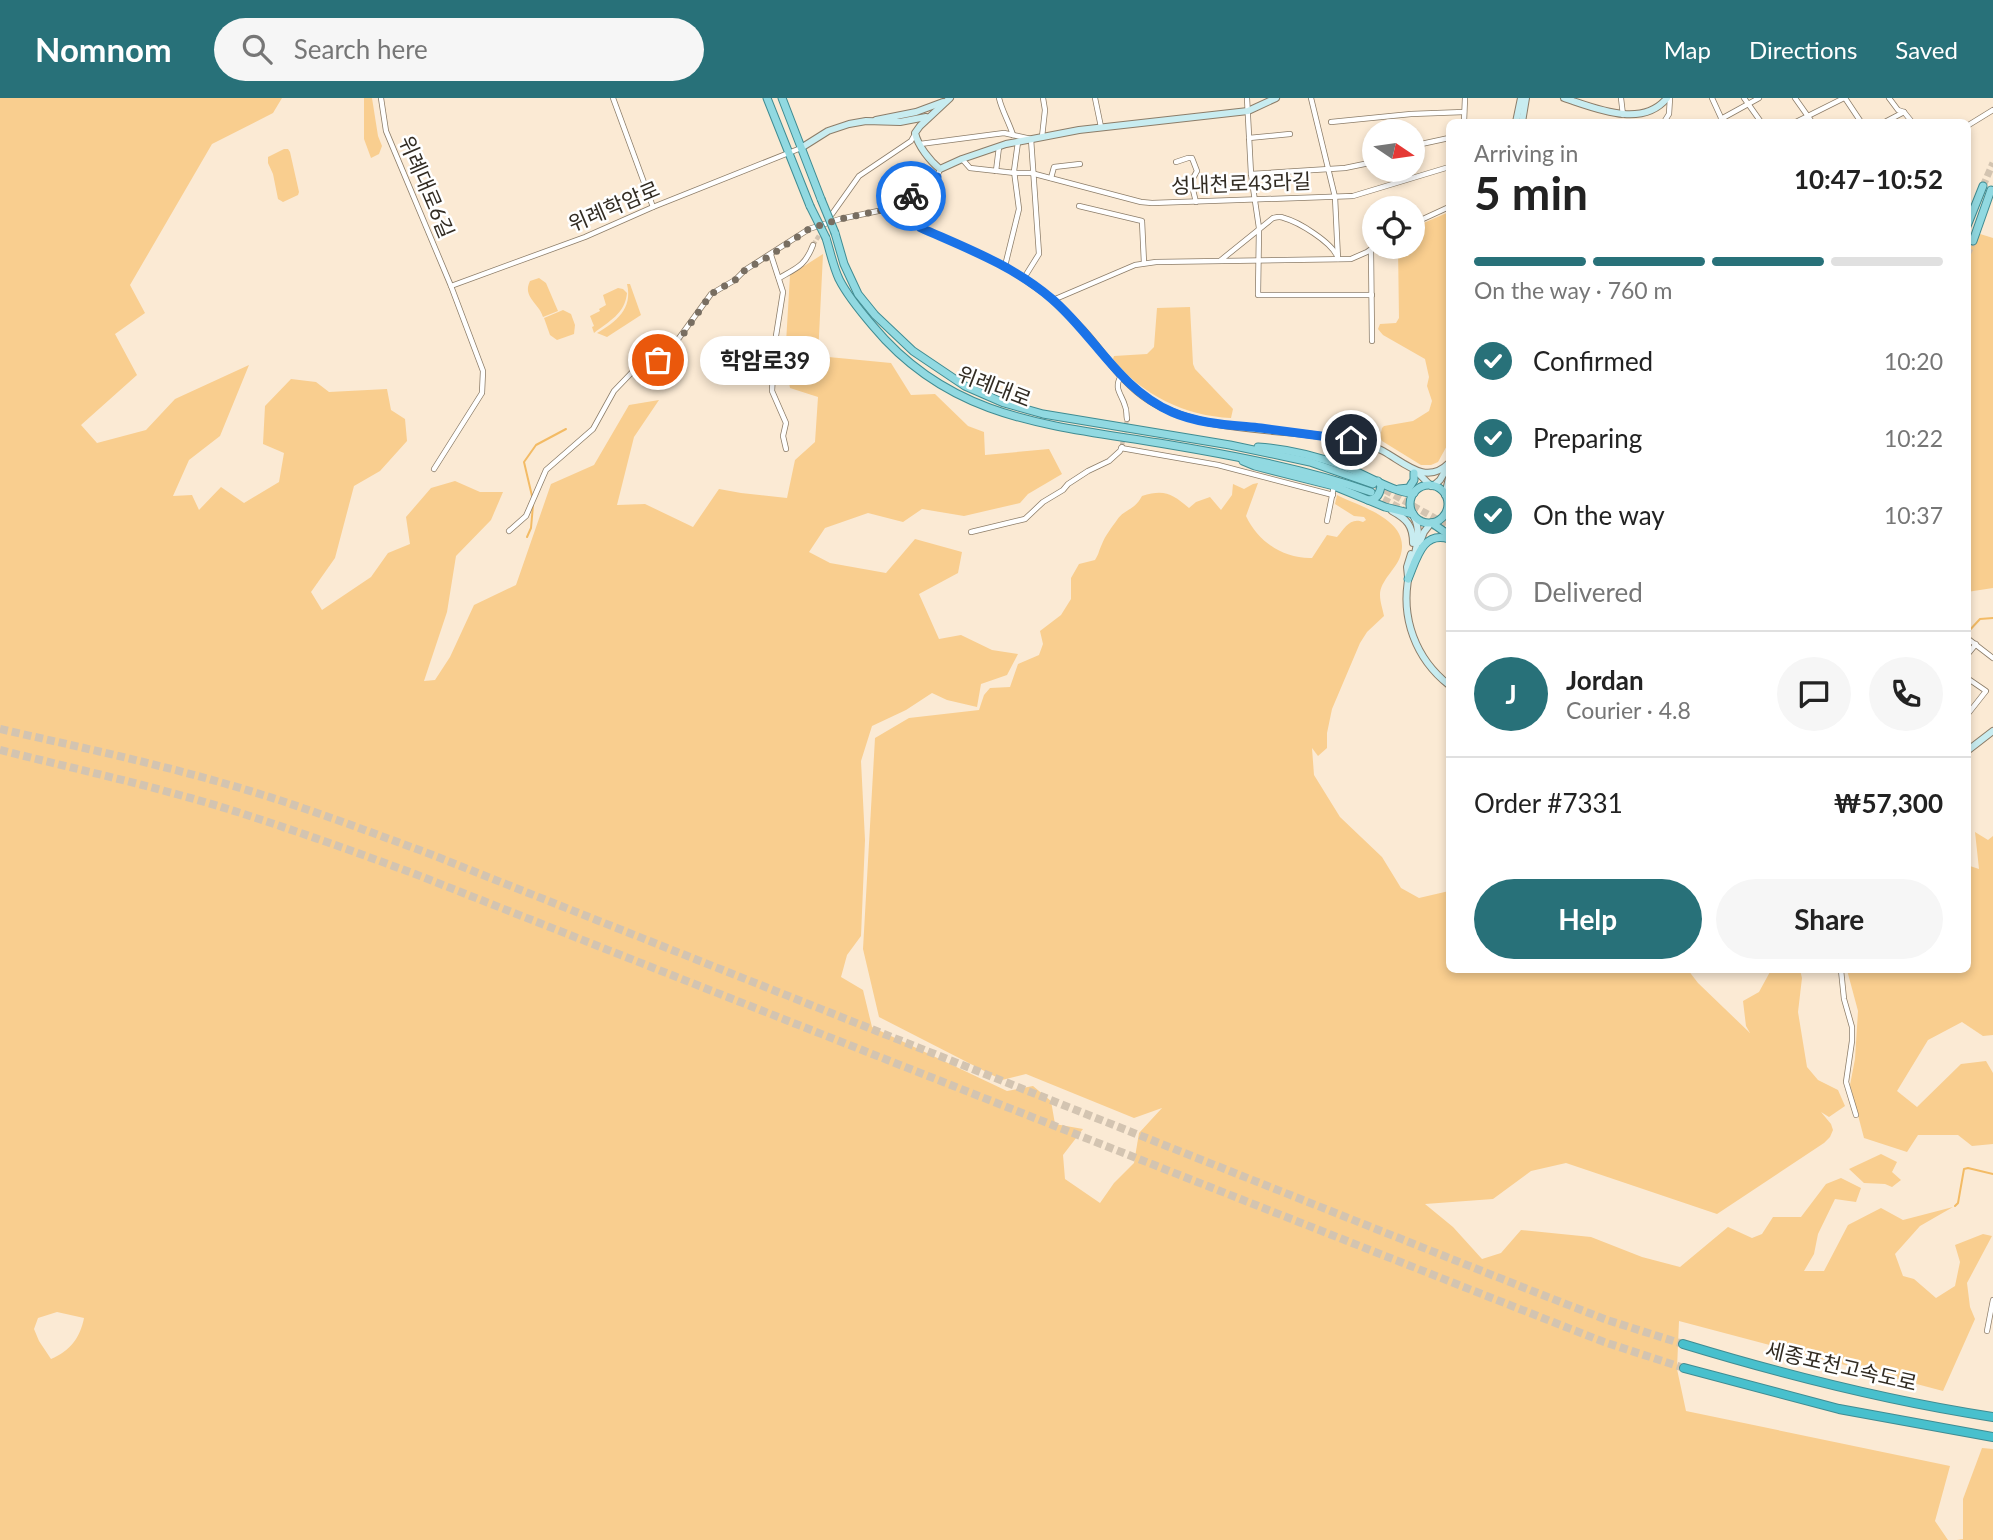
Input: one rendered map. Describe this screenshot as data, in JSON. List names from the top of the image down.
{
  "streets": {
    "highway": ["세종포천고속도로"],
    "main road": ["위례대로"],
    "street": ["성내천로43라길", "위례대로6길", "위례학암로"]
  },
  "crossings": [
    ["위례대로6길", "위례학암로"],
    ["위례학암로", "위례대로"]
  ],
  "places": ["학암로39"],
  "north": "right",
  "page": {
    "header": "Nomnom",
    "search": "Search here",
    "nav": ["Map", "Directions", "Saved"],
    "heading": ["5 min", "Arriving in", "10:47–10:52"],
    "panel": [
      "Jordan",
      "Courier · 4.8",
      "Order #7331",
      "₩57,300"
    ],
    "bar": "On the way · 760 m",
    "list": [
      ["Confirmed", "10:20"],
      ["Preparing", "10:22"],
      ["On the way", "10:37"],
      "Delivered"
    ],
    "bubble": "학암로39",
    "round": "J",
    "buttons": ["Help", "Share"]
  }
}
